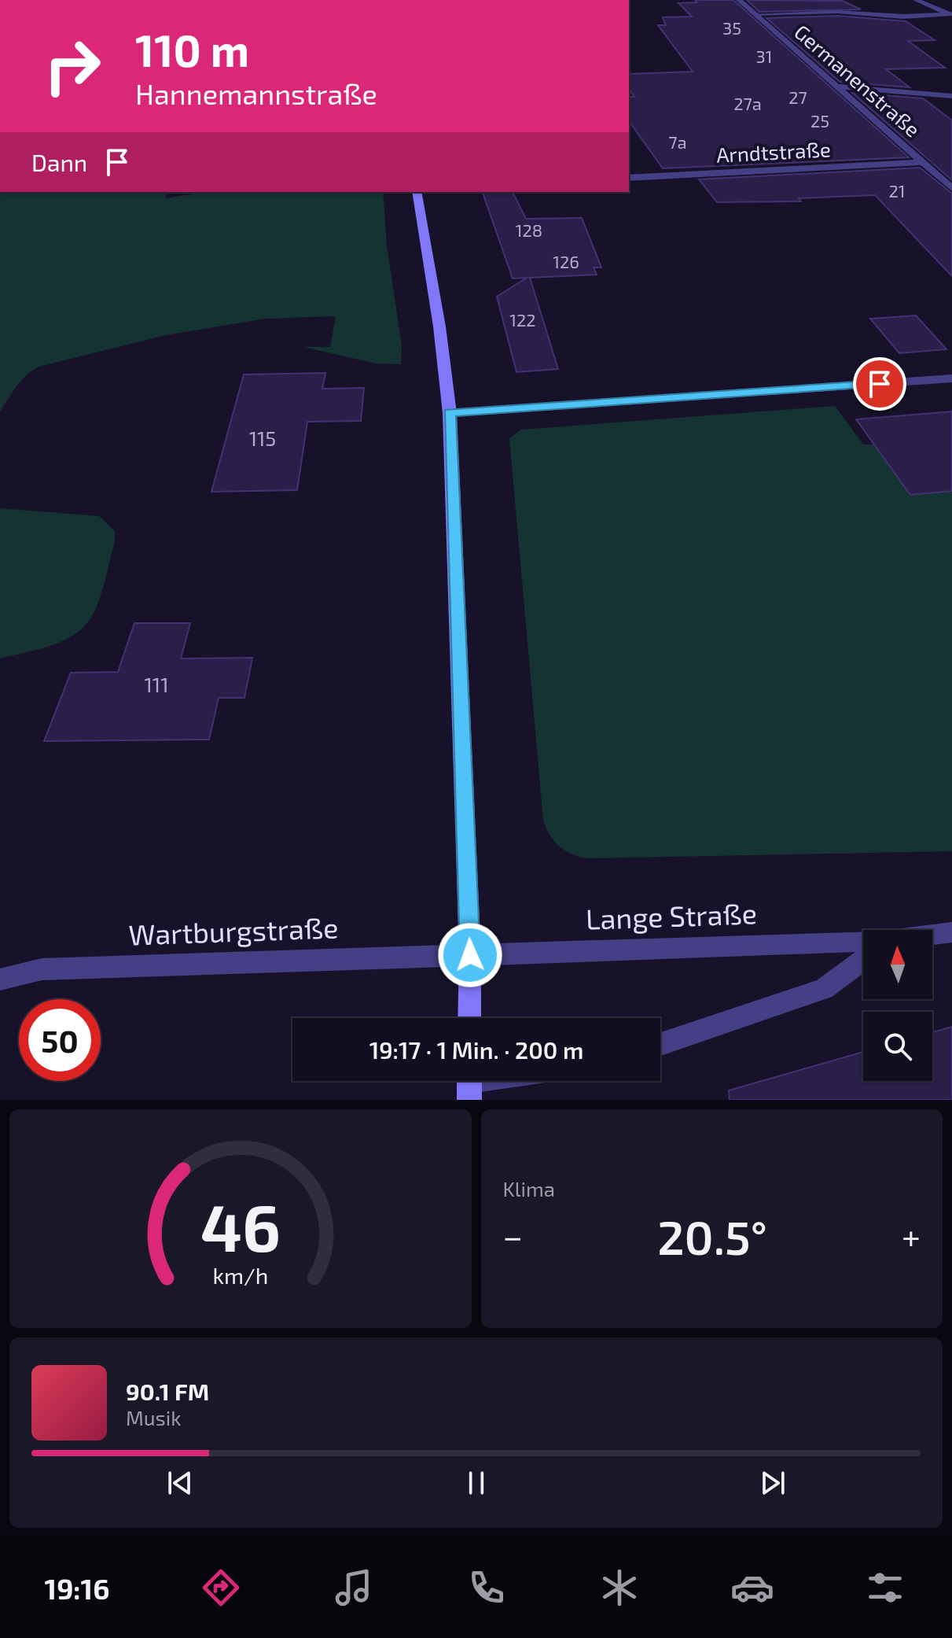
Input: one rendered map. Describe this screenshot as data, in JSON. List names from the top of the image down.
{
  "streets": {
    "street": [
      "Germanenstraße",
      "Arndtstraße",
      "Lange Straße",
      "Wartburgstraße"
    ]
  },
  "crossings": [
    ["Germanenstraße", "Arndtstraße"],
    ["Lange Straße", "Wartburgstraße"]
  ],
  "house_numbers": [
    "35",
    "31",
    "27",
    "27a",
    "25",
    "7a",
    "21",
    "128",
    "126",
    "122",
    "115",
    "111"
  ],
  "north": "top",
  "page": {
    "turn": ["110 m", "Hannemannstraße"],
    "then": "Dann",
    "limit": "50",
    "trip": "19:17 · 1 Min. · 200 m",
    "tile": "Klima",
    "heat": ["−", "20.5°", "+"],
    "song": ["90.1 FM", "Musik"],
    "tabs": "19:16",
    "gauge": ["46", "km/h"]
  }
}
